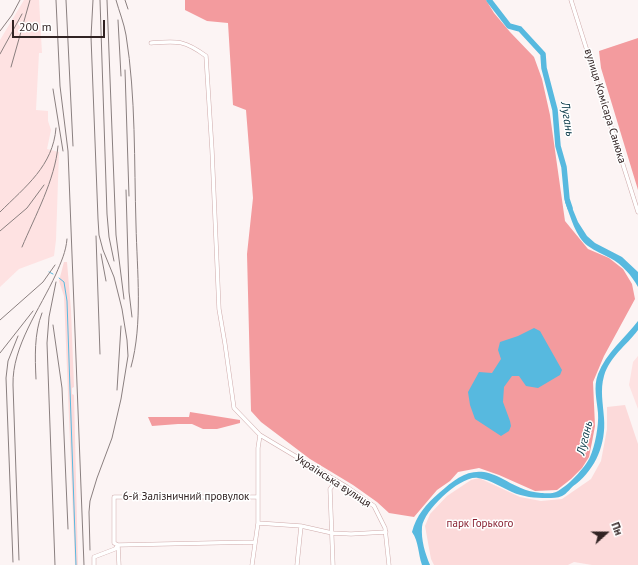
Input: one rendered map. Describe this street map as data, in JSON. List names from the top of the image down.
{
  "streets": {
    "street": ["вулиця Комісара Санюка", "Українська вулиця", "6-й Залізничний провулок"]
  },
  "water": ["Лугань"],
  "parks": ["парк Горького"],
  "scale_bar": "200 m",
  "north": "right"
}
